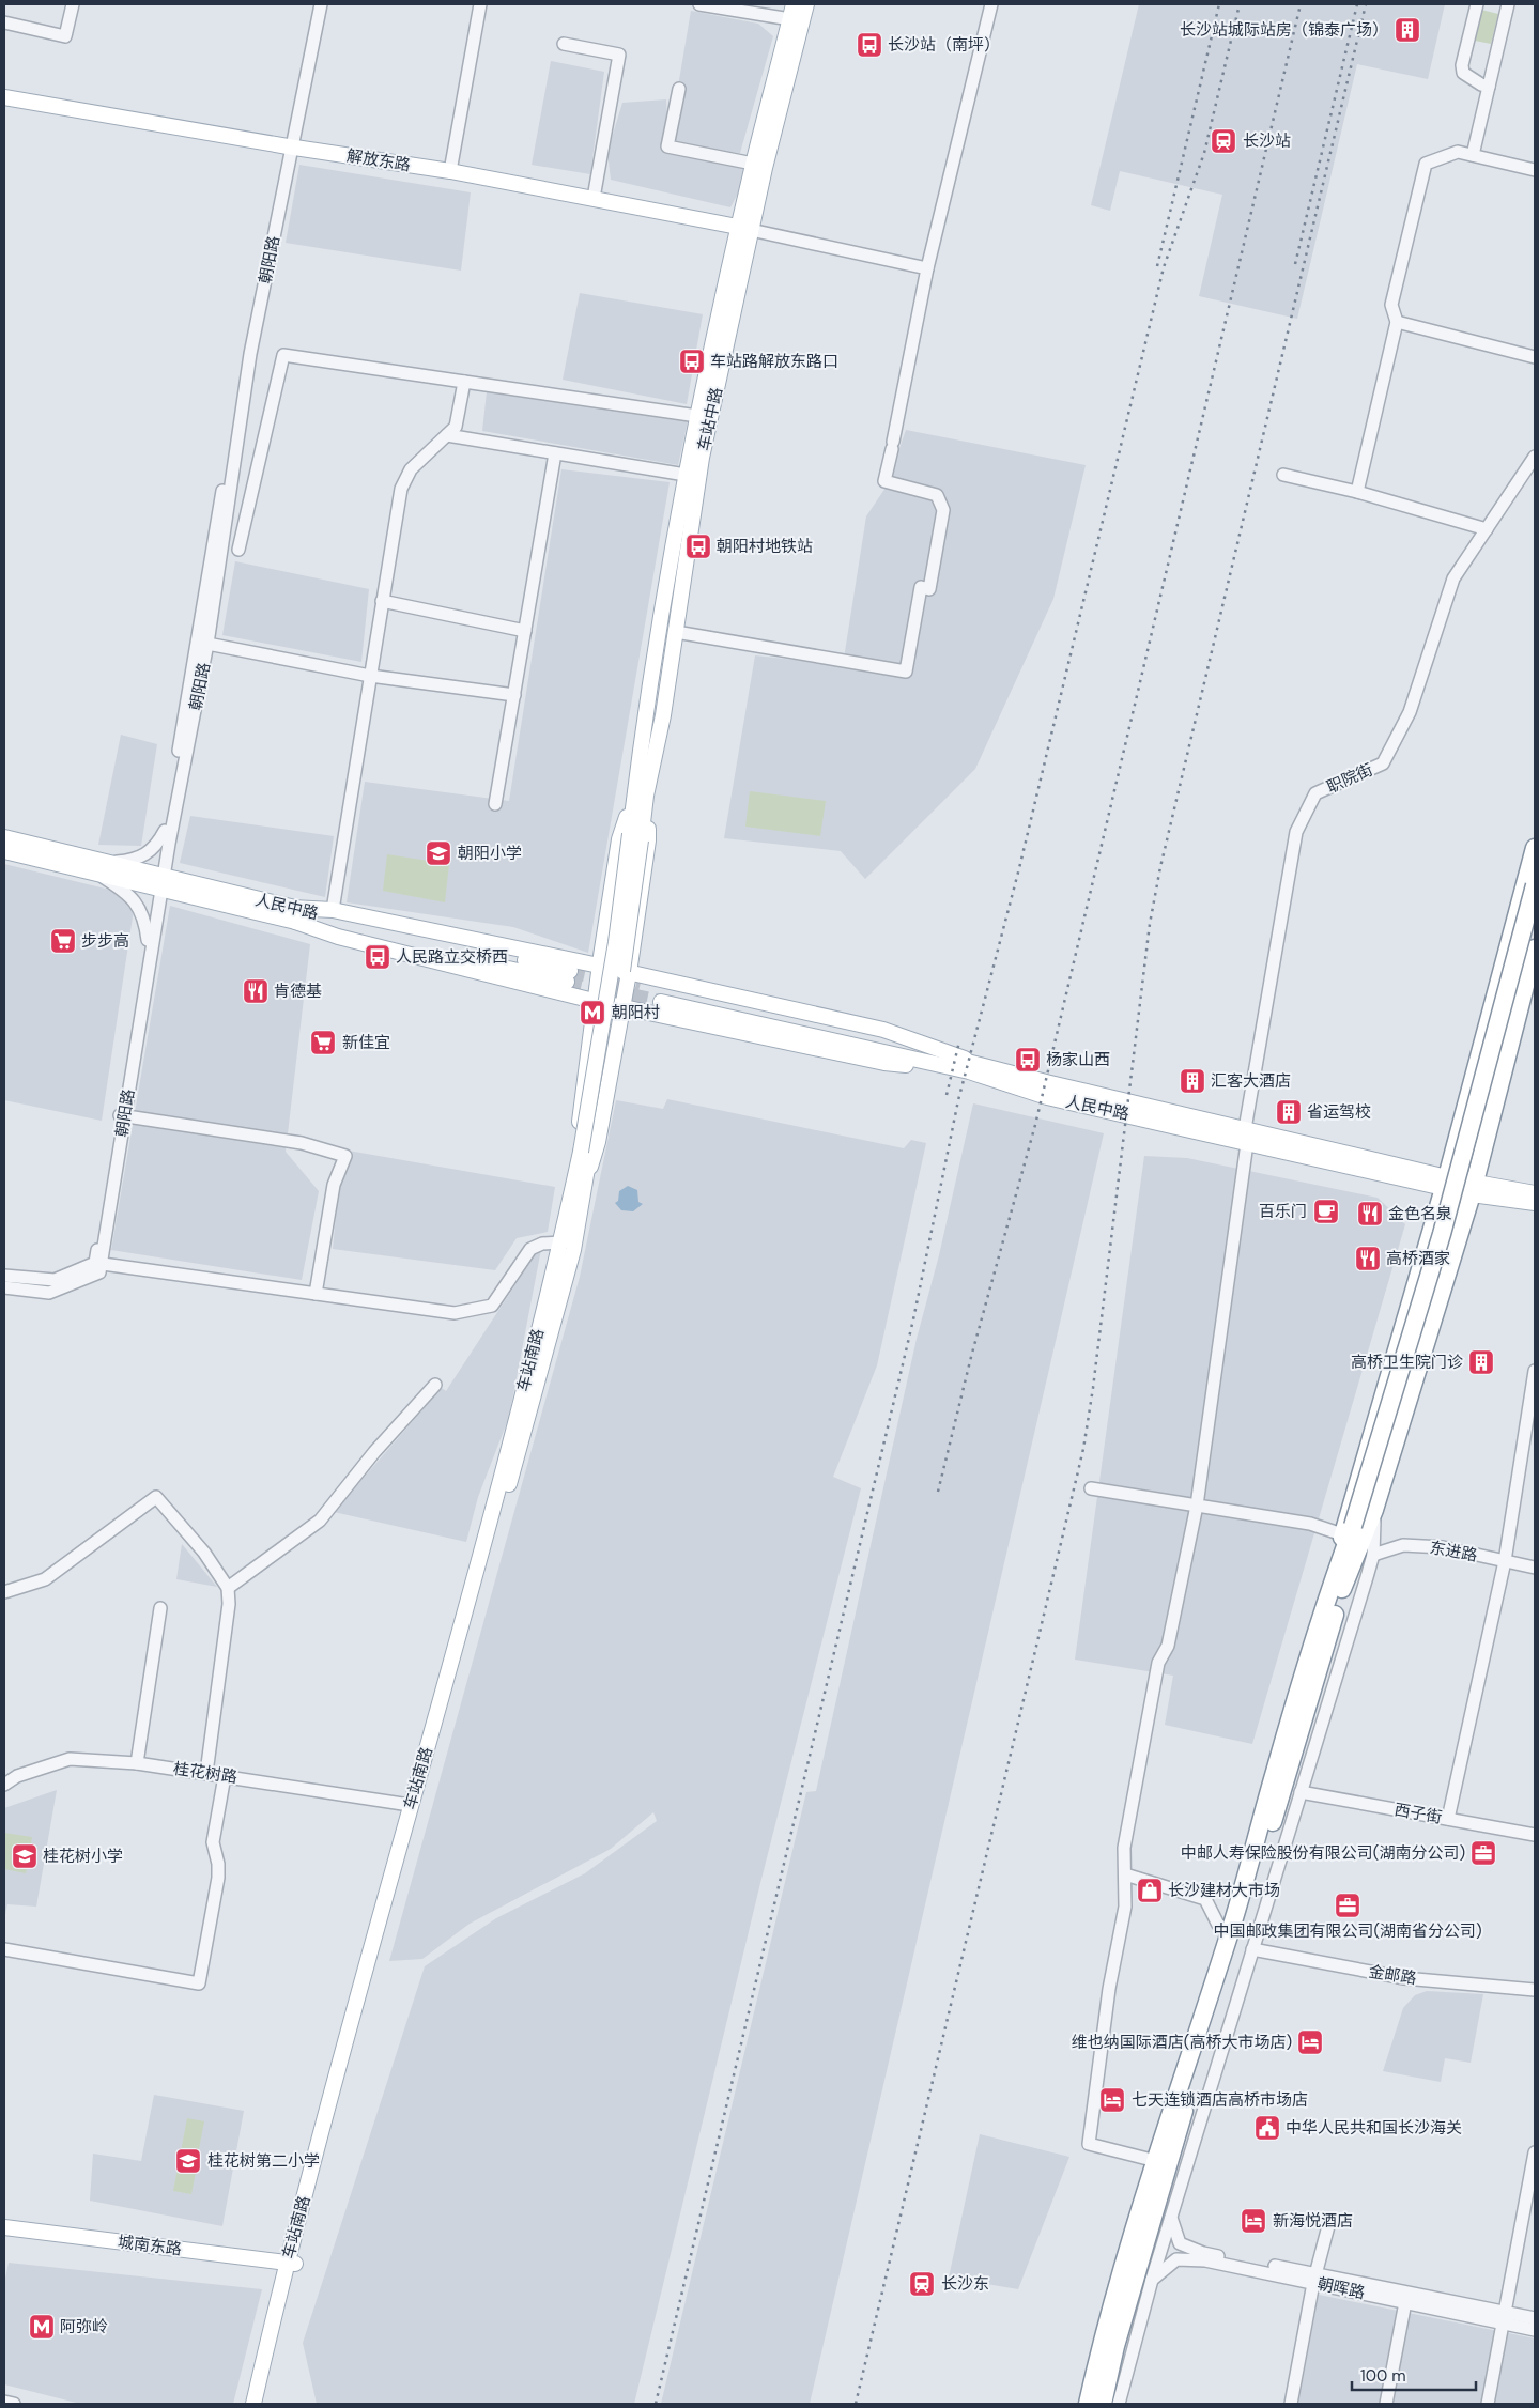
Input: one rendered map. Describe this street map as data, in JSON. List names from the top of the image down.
{
  "streets": {
    "main road": [
      "解放东路",
      "车站中路",
      "人民中路",
      "车站南路",
      "城南东路"
    ],
    "street": [
      "朝阳路",
      "职院街",
      "东进路",
      "桂花树路",
      "西子街",
      "金邮路",
      "朝晖路"
    ]
  },
  "crossings": [
    ["解放东路", "朝阳路"],
    ["解放东路", "车站中路"],
    ["朝阳路", "人民中路"],
    ["车站中路", "车站南路"],
    ["职院街", "人民中路"],
    ["车站南路", "桂花树路"],
    ["车站南路", "城南东路"]
  ],
  "places": {
    "building": [
      "长沙站城际站房（锦泰广场）",
      "汇客大酒店",
      "省运驾校",
      "高桥卫生院门诊"
    ],
    "bus stop": [
      "长沙站（南坪）",
      "车站路解放东路口",
      "朝阳村地铁站",
      "人民路立交桥西",
      "杨家山西"
    ],
    "station": ["长沙站", "长沙东"],
    "school or university": ["朝阳小学", "桂花树小学", "桂花树第二小学"],
    "supermarket": ["步步高", "新佳宜"],
    "restaurant": ["肯德基", "金色名泉", "高桥酒家"],
    "metro station": ["朝阳村", "阿弥岭"],
    "cafe": ["百乐门"],
    "office": ["中邮人寿保险股份有限公司(湖南分公司)", "中国邮政集团有限公司(湖南省分公司)"],
    "shop": ["长沙建材大市场"],
    "hotel": ["维也纳国际酒店(高桥大市场店)", "七天连锁酒店高桥市场店", "新海悦酒店"],
    "public building": ["中华人民共和国长沙海关"]
  },
  "scale_bar": "100 m"
}
